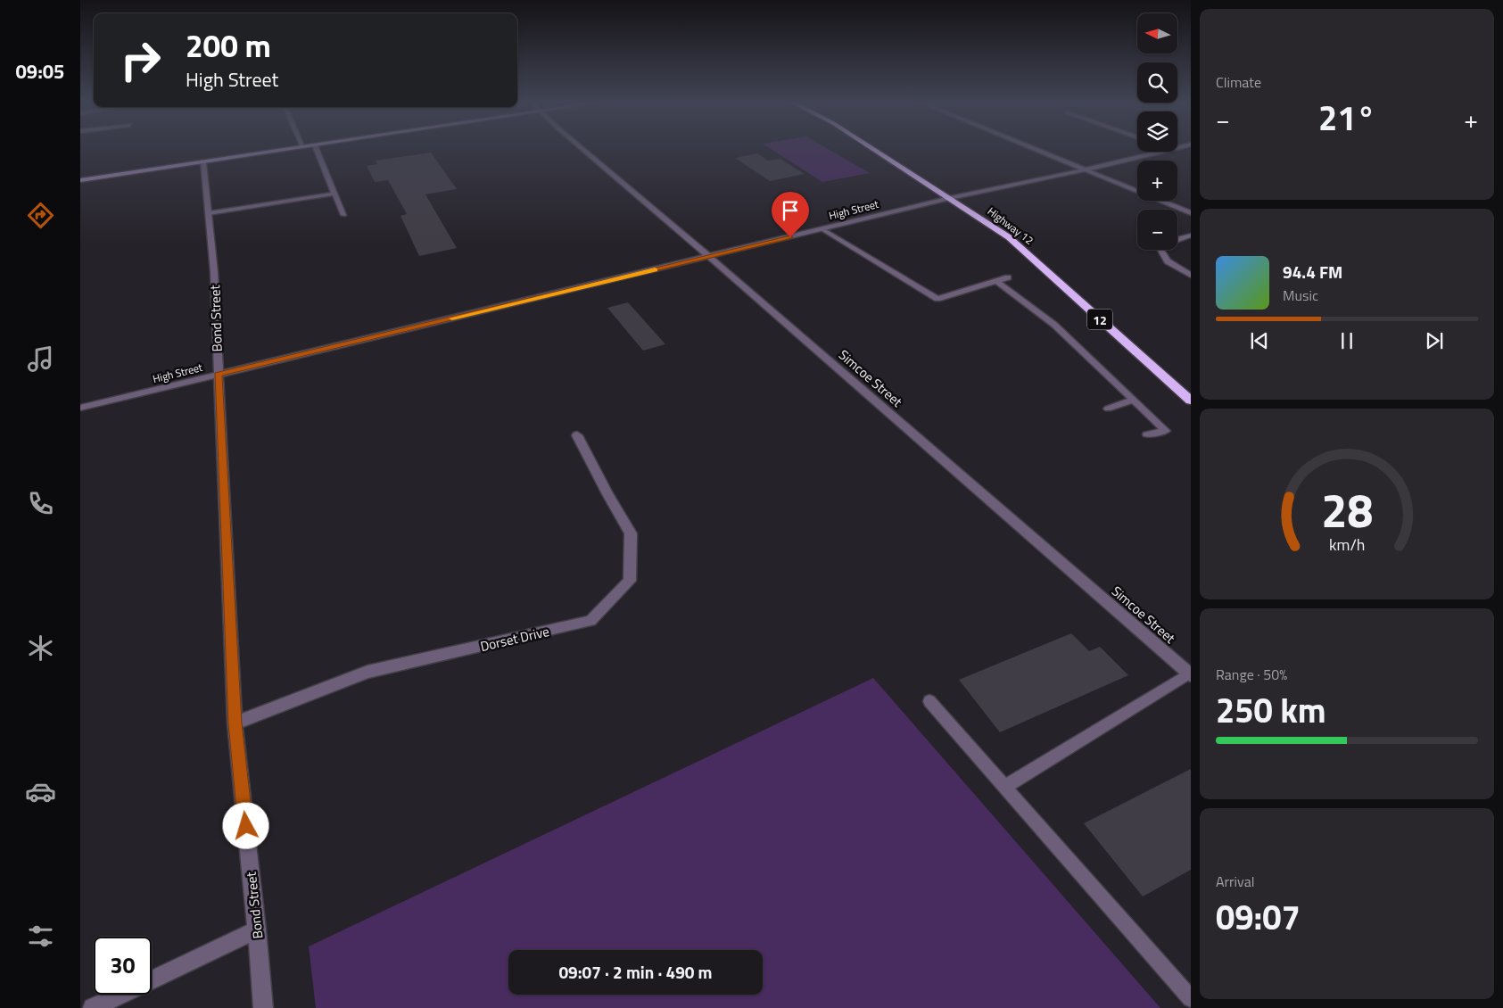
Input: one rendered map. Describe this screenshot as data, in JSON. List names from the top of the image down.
{
  "streets": {
    "highway": ["Highway 12", "12"],
    "street": [
      "High Street",
      "Bond Street",
      "Simcoe Street",
      "Dorset Drive"
    ]
  },
  "crossings": [
    ["High Street", "Highway 12"],
    ["High Street", "Bond Street"],
    ["High Street", "Simcoe Street"],
    ["Bond Street", "Dorset Drive"]
  ],
  "north": "left",
  "page": {
    "tabs": "09:05",
    "tile": [
      "Climate",
      ["Range · 50%", "250 km"],
      ["Arrival", "09:07"]
    ],
    "map_buttons": ["+", "−"],
    "turn": ["200 m", "High Street"],
    "heat": ["−", "21°", "+"],
    "song": ["94.4 FM", "Music"],
    "limit": "30",
    "trip": "09:07 · 2 min · 490 m",
    "gauge": ["28", "km/h"]
  }
}
